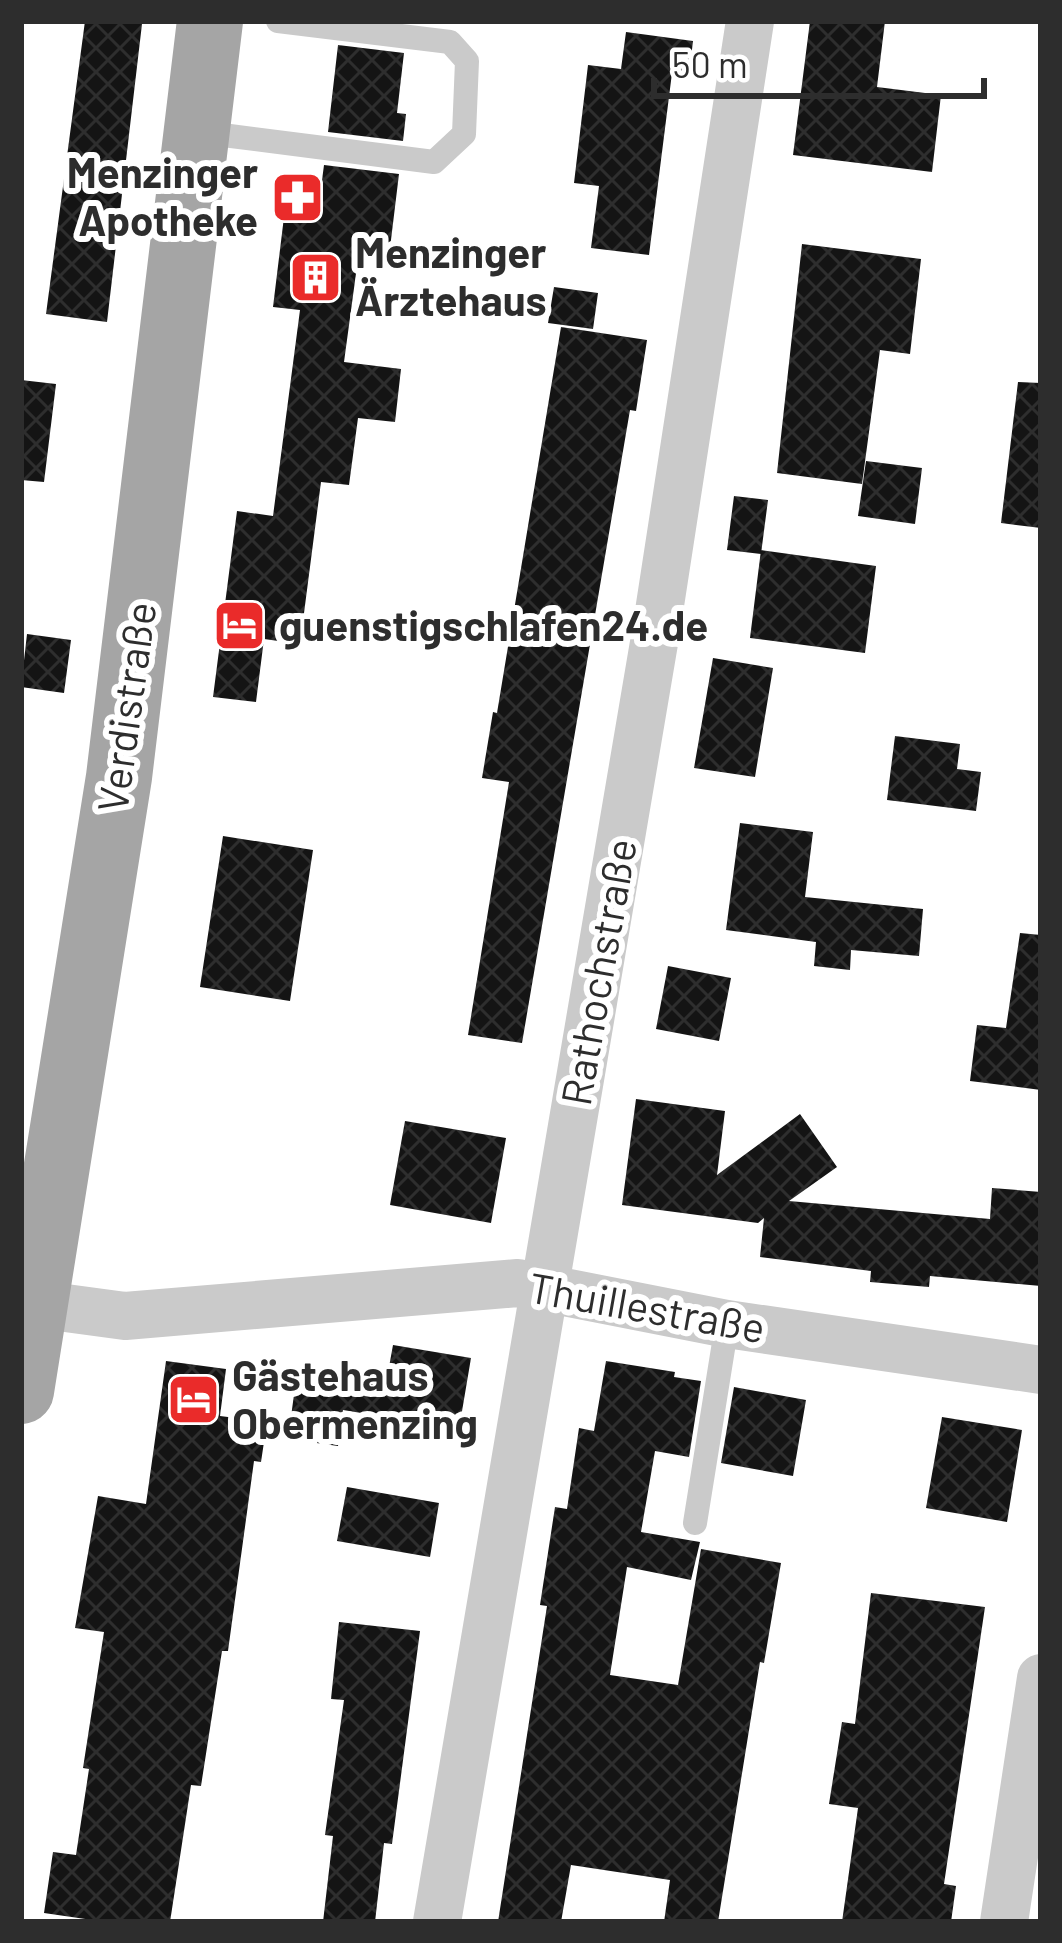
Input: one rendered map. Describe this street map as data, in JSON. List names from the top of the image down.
{
  "streets": {
    "main road": ["Verdistraße"],
    "street": ["Rathochstraße", "Thuillestraße"]
  },
  "crossings": [
    ["Verdistraße", "Thuillestraße"],
    ["Rathochstraße", "Thuillestraße"]
  ],
  "places": {
    "pharmacy": ["Menzinger Apotheke"],
    "building": ["Menzinger Ärztehaus"],
    "hotel": ["guenstigschlafen24.de", "Gästehaus Obermenzing"]
  },
  "scale_bar": "50 m"
}
